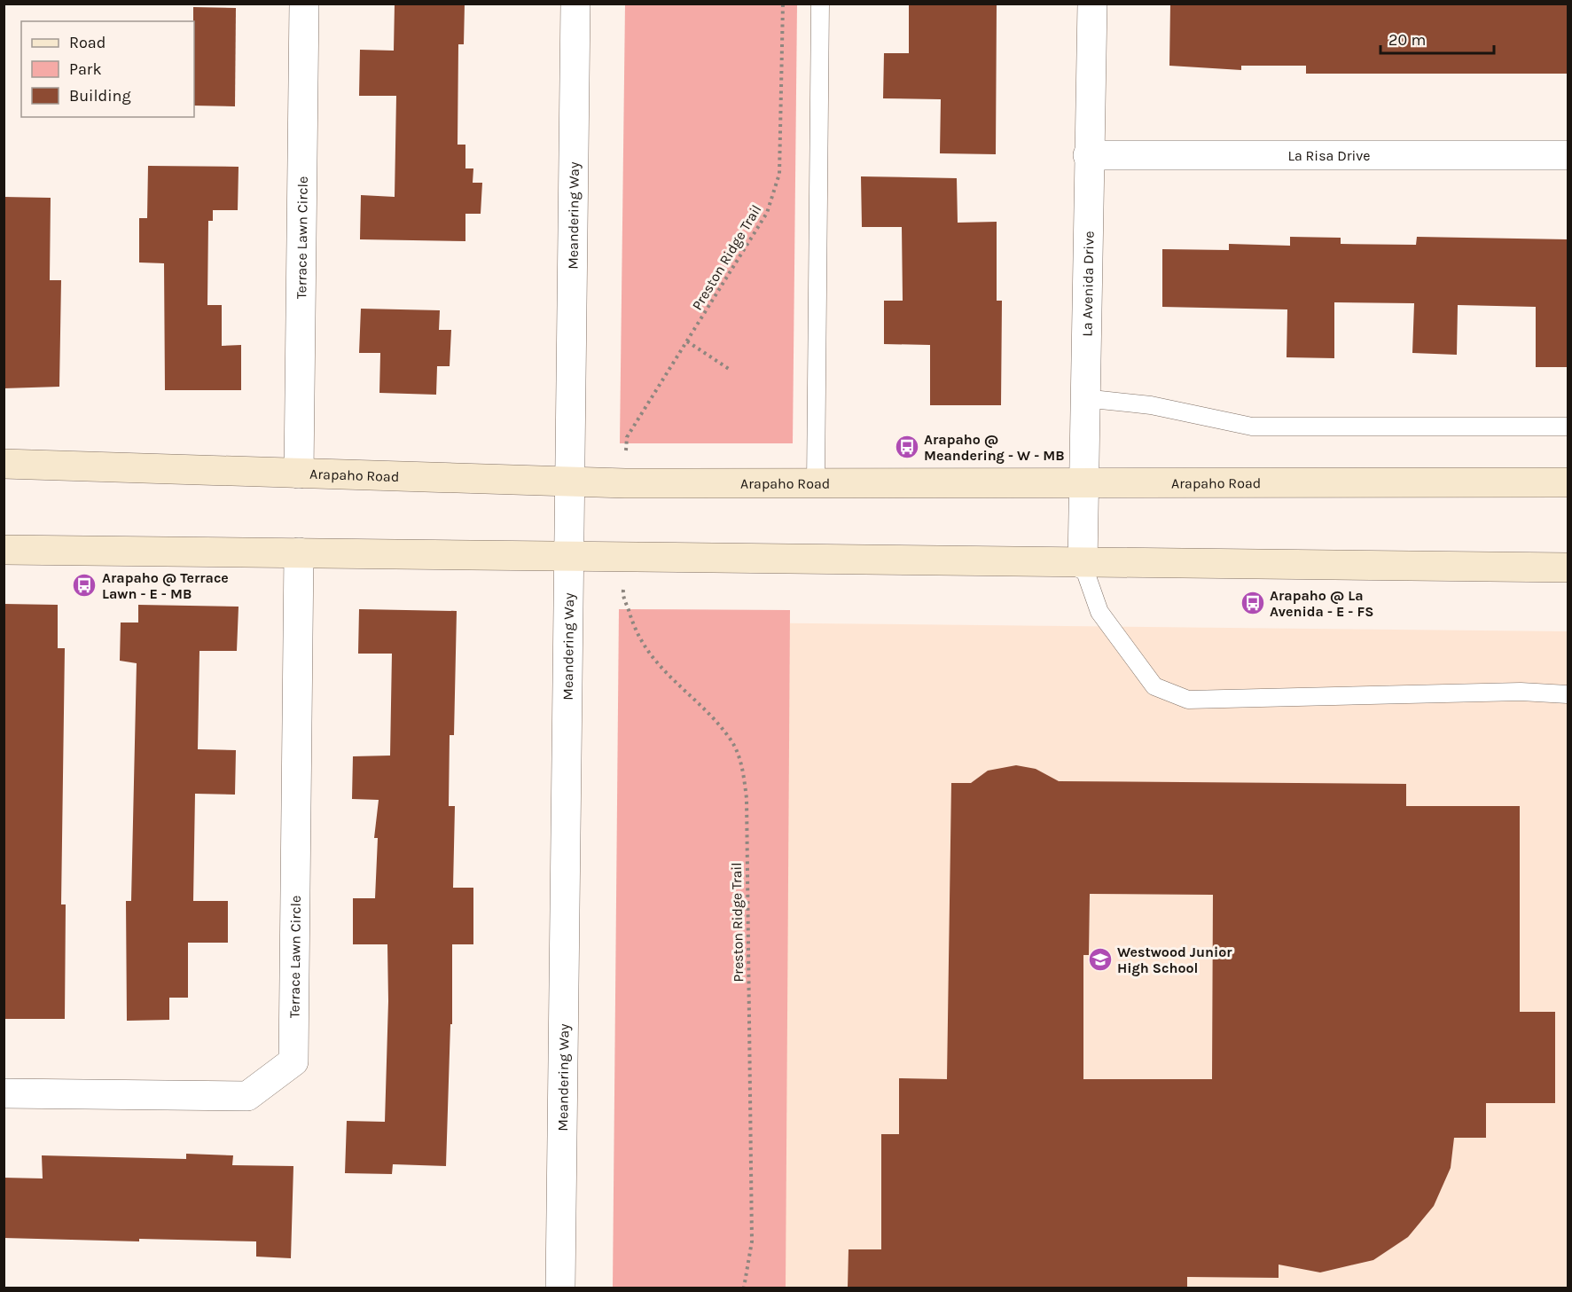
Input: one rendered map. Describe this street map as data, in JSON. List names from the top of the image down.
{
  "streets": {
    "main road": ["Arapaho Road"],
    "street": [
      "La Risa Drive",
      "Meandering Way",
      "Terrace Lawn Circle",
      "La Avenida Drive"
    ],
    "path": ["Preston Ridge Trail"]
  },
  "crossings": [
    ["La Risa Drive", "La Avenida Drive"],
    ["Meandering Way", "Arapaho Road"],
    ["Terrace Lawn Circle", "Arapaho Road"],
    ["La Avenida Drive", "Arapaho Road"]
  ],
  "places": {
    "bus stop": ["Arapaho @ Meandering - W - MB", "Arapaho @ Terrace Lawn - E - MB", "Arapaho @ La Avenida - E - FS"],
    "school or university": ["Westwood Junior High School"]
  },
  "legend": ["Road", "Park", "Building"],
  "scale_bar": "20 m"
}
